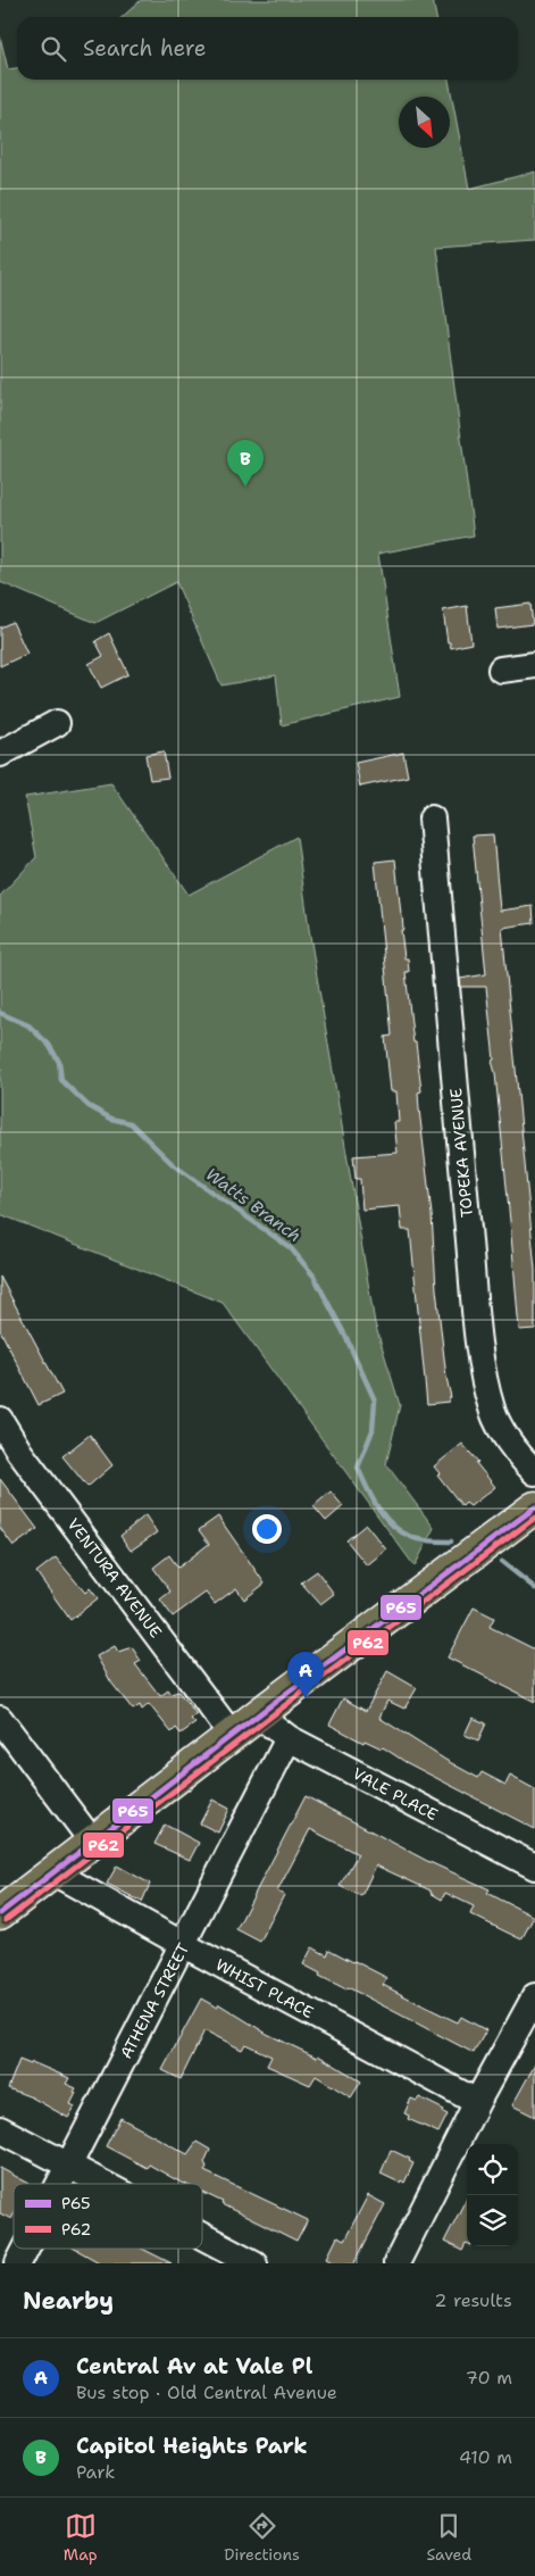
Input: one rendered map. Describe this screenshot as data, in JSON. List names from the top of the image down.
{
  "streets": {
    "street": [
      "TOPEKA AVENUE",
      "VENTURA AVENUE",
      "VALE PLACE",
      "WHIST PLACE",
      "ATHENA STREET"
    ]
  },
  "crossings": [
    ["VALE PLACE", "ATHENA STREET"],
    ["WHIST PLACE", "ATHENA STREET"]
  ],
  "water": ["Watts Branch"],
  "lines": ["transit line P65", "transit line P62"],
  "legend": ["P65", "P62"],
  "north": "bottom right",
  "page": {
    "search": "Search here",
    "pins": ["B", "A"],
    "heading": ["Nearby", "2 results"],
    "list": [
      {
        "mark": "A",
        "name": "Central Av at Vale Pl",
        "note": "Bus stop · Old Central Avenue",
        "value": "70 m"
      },
      {
        "mark": "B",
        "name": "Capitol Heights Park",
        "note": "Park",
        "value": "410 m"
      }
    ],
    "nav": ["Map", "Directions", "Saved"]
  }
}
